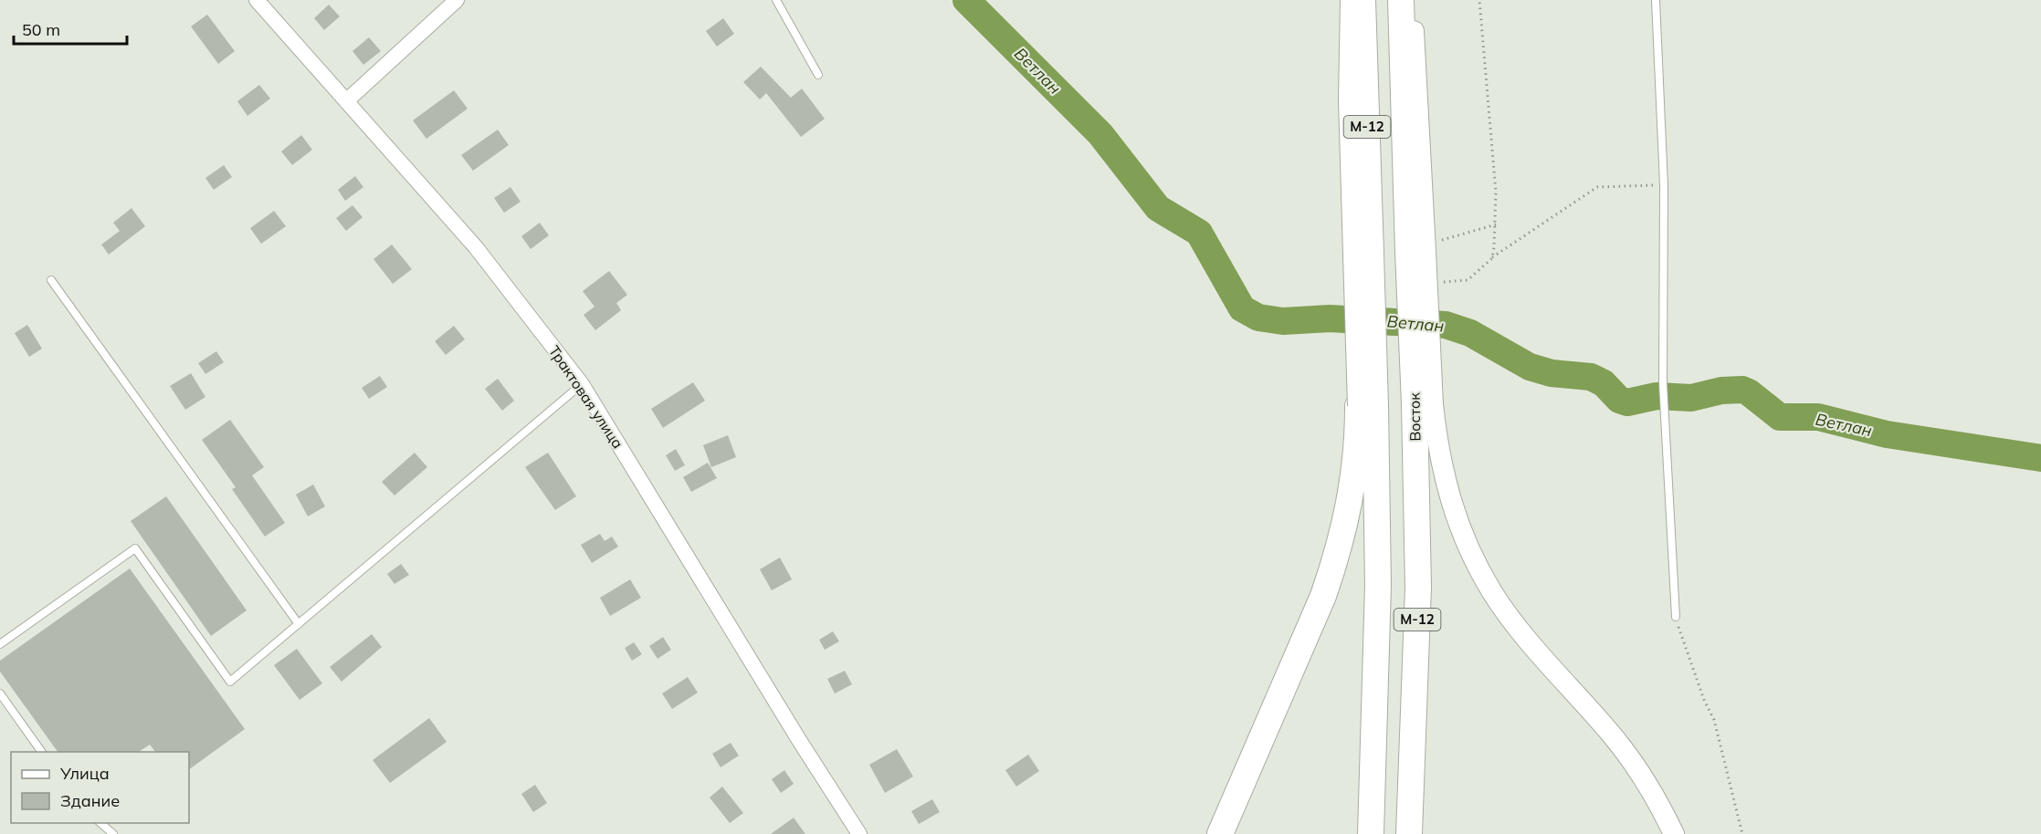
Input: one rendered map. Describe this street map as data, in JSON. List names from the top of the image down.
{
  "streets": {
    "highway": ["М-12", "Восток"],
    "street": ["Трактовая улица"]
  },
  "water": ["Ветлан"],
  "legend": ["Улица", "Здание"],
  "scale_bar": "50 m"
}
